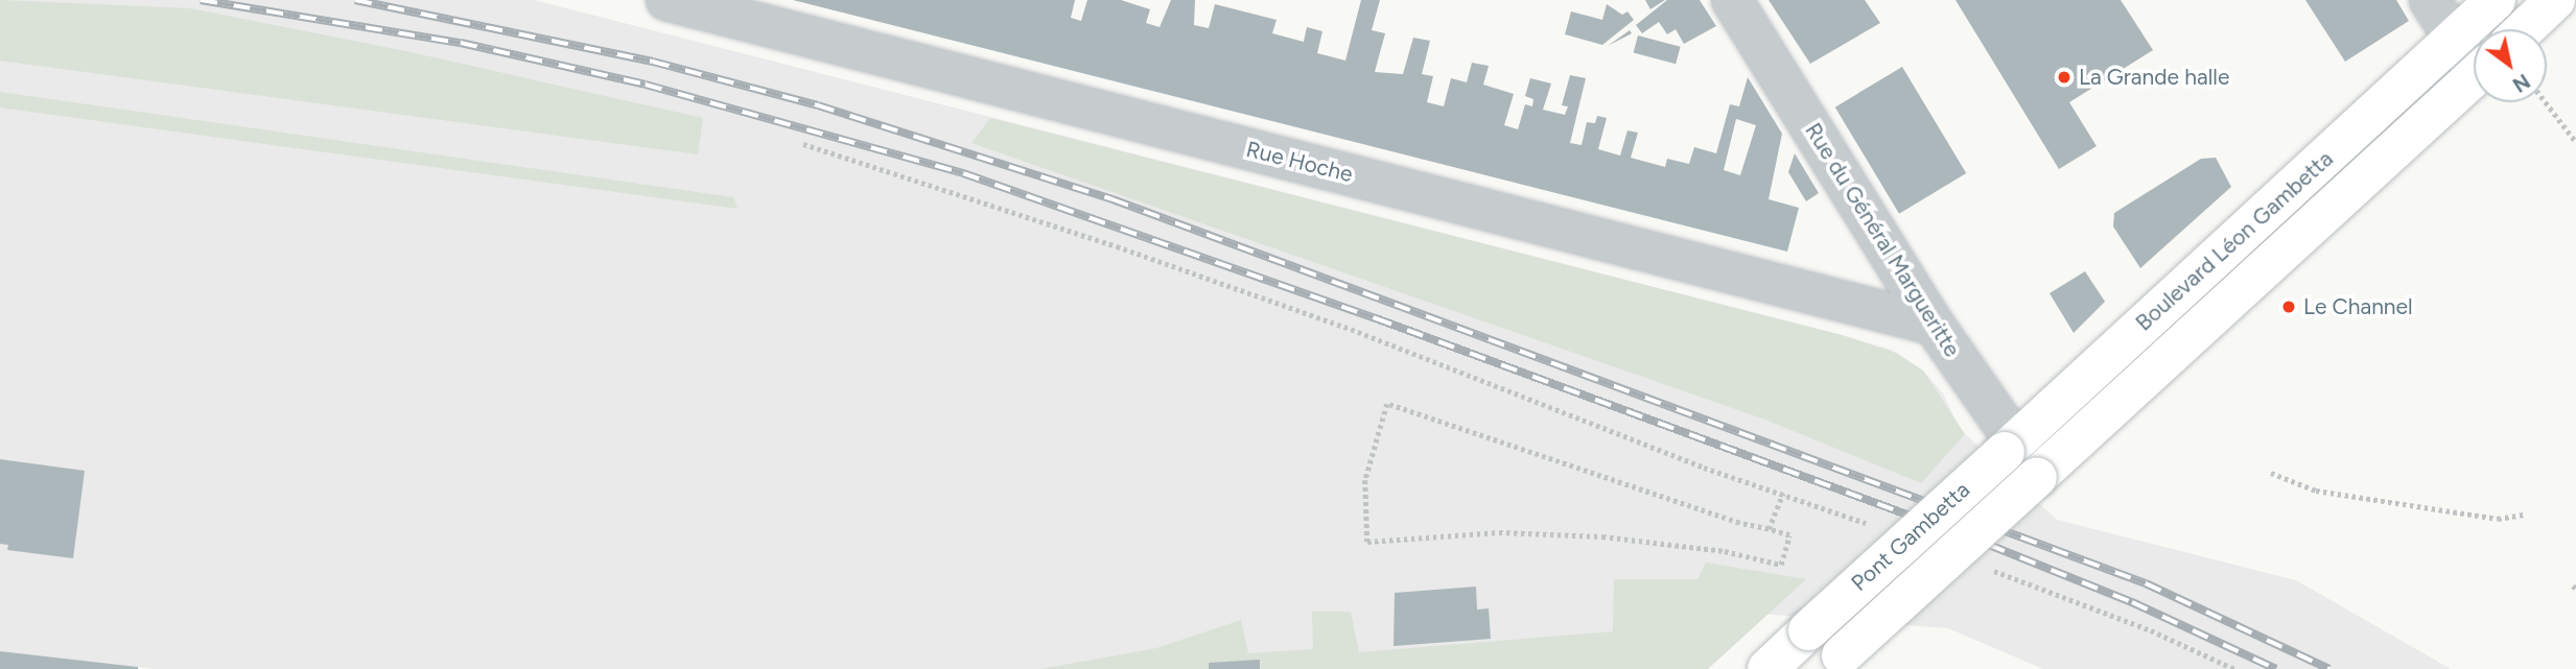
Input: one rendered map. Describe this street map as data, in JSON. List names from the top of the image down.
{
  "streets": {
    "main road": ["Boulevard Léon Gambetta", "Pont Gambetta"],
    "street": ["Rue Hoche", "Rue du Général Margueritte"]
  },
  "crossings": [
    ["Rue Hoche", "Rue du Général Margueritte"],
    ["Rue du Général Margueritte", "Boulevard Léon Gambetta"],
    ["Rue du Général Margueritte", "Pont Gambetta"],
    ["Boulevard Léon Gambetta", "Pont Gambetta"]
  ],
  "places": ["La Grande halle", "Le Channel"],
  "north": "bottom right"
}
